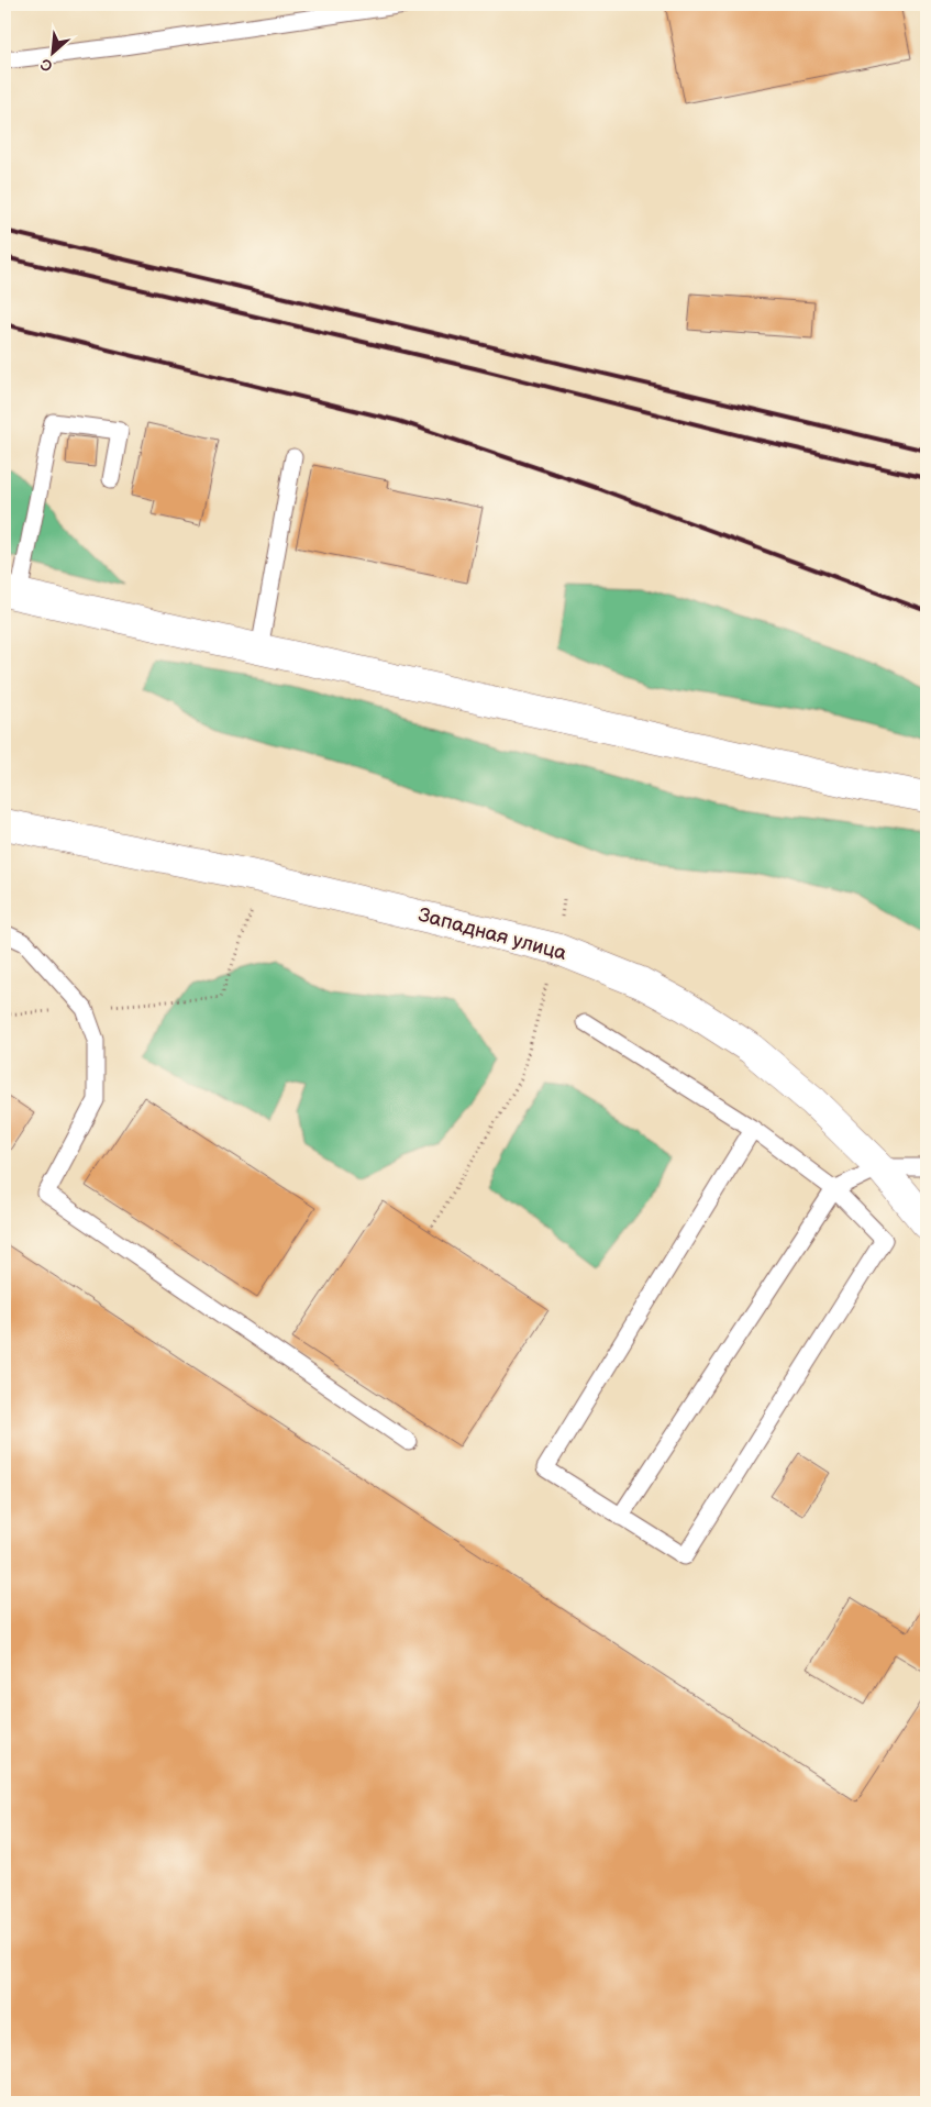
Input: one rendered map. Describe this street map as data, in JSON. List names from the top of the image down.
{
  "streets": {
    "street": ["Западная улица"]
  },
  "north": "bottom left"
}
